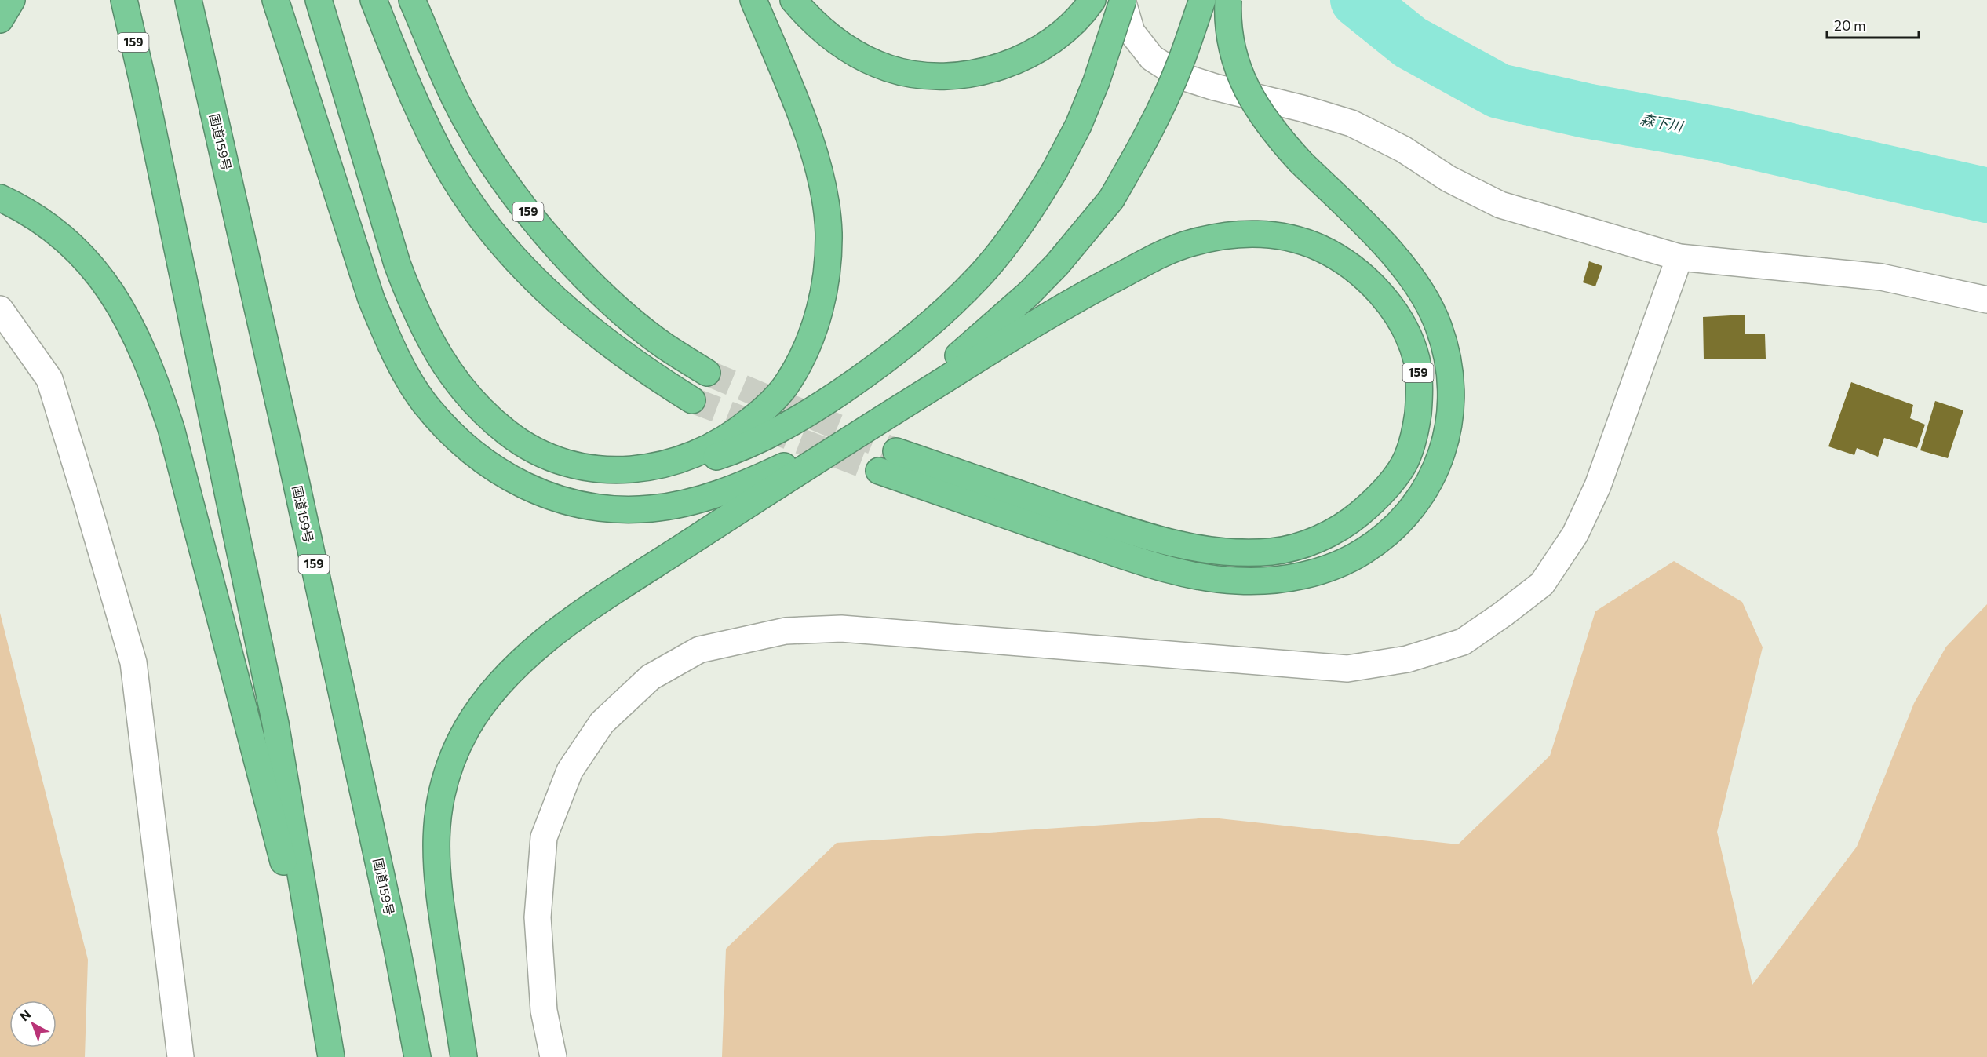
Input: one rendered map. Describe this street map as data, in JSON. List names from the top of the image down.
{
  "streets": {
    "highway": ["159", "国道159号"]
  },
  "water": ["森下川"],
  "scale_bar": "20 m",
  "north": "top left"
}
